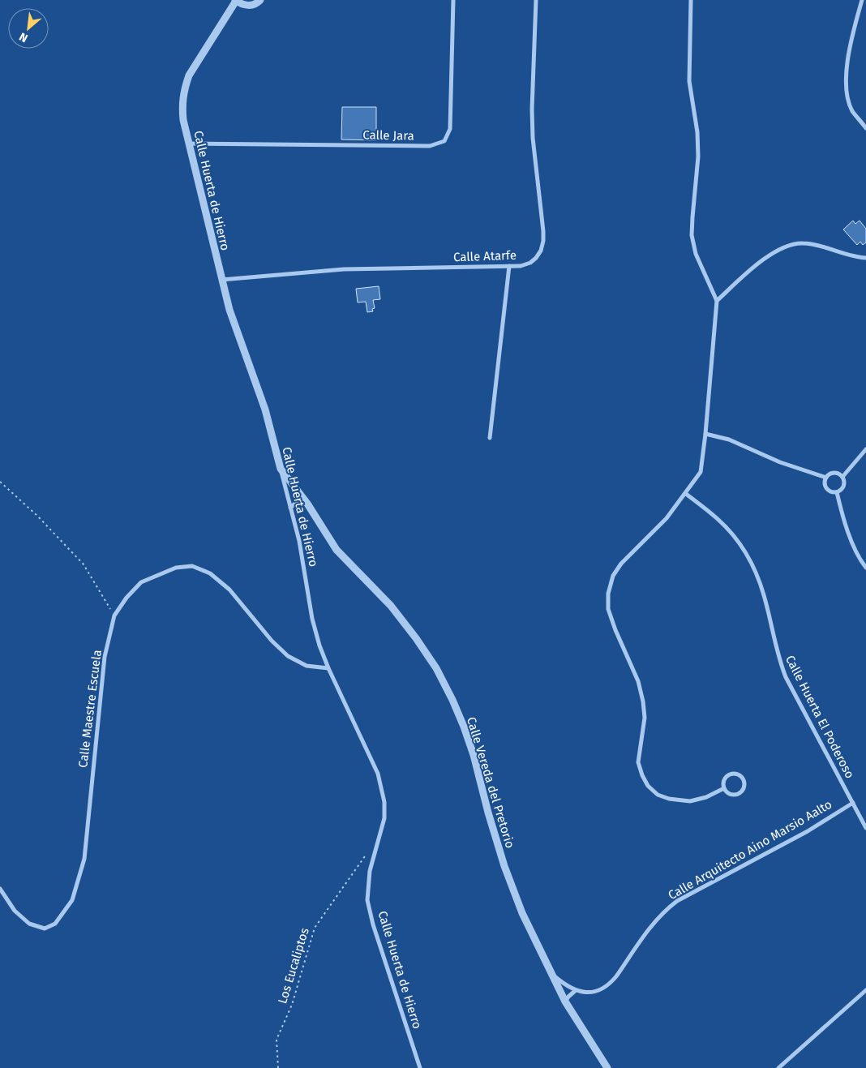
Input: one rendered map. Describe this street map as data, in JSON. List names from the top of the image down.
{
  "streets": {
    "street": [
      "Calle Jara",
      "Calle Huerta de Hierro",
      "Calle Atarfe",
      "Calle Maestre Escuela",
      "Calle Huerta El Poderoso",
      "Calle Vereda del Pretorio",
      "Calle Arquitecto Aino Marsio Aalto"
    ],
    "path": ["Los Eucaliptos"]
  },
  "crossings": [
    ["Calle Jara", "Calle Huerta de Hierro"],
    ["Calle Huerta de Hierro", "Calle Atarfe"],
    ["Calle Huerta de Hierro", "Calle Maestre Escuela"],
    ["Calle Huerta de Hierro", "Calle Vereda del Pretorio"],
    ["Calle Huerta El Poderoso", "Calle Arquitecto Aino Marsio Aalto"]
  ],
  "north": "bottom left"
}
